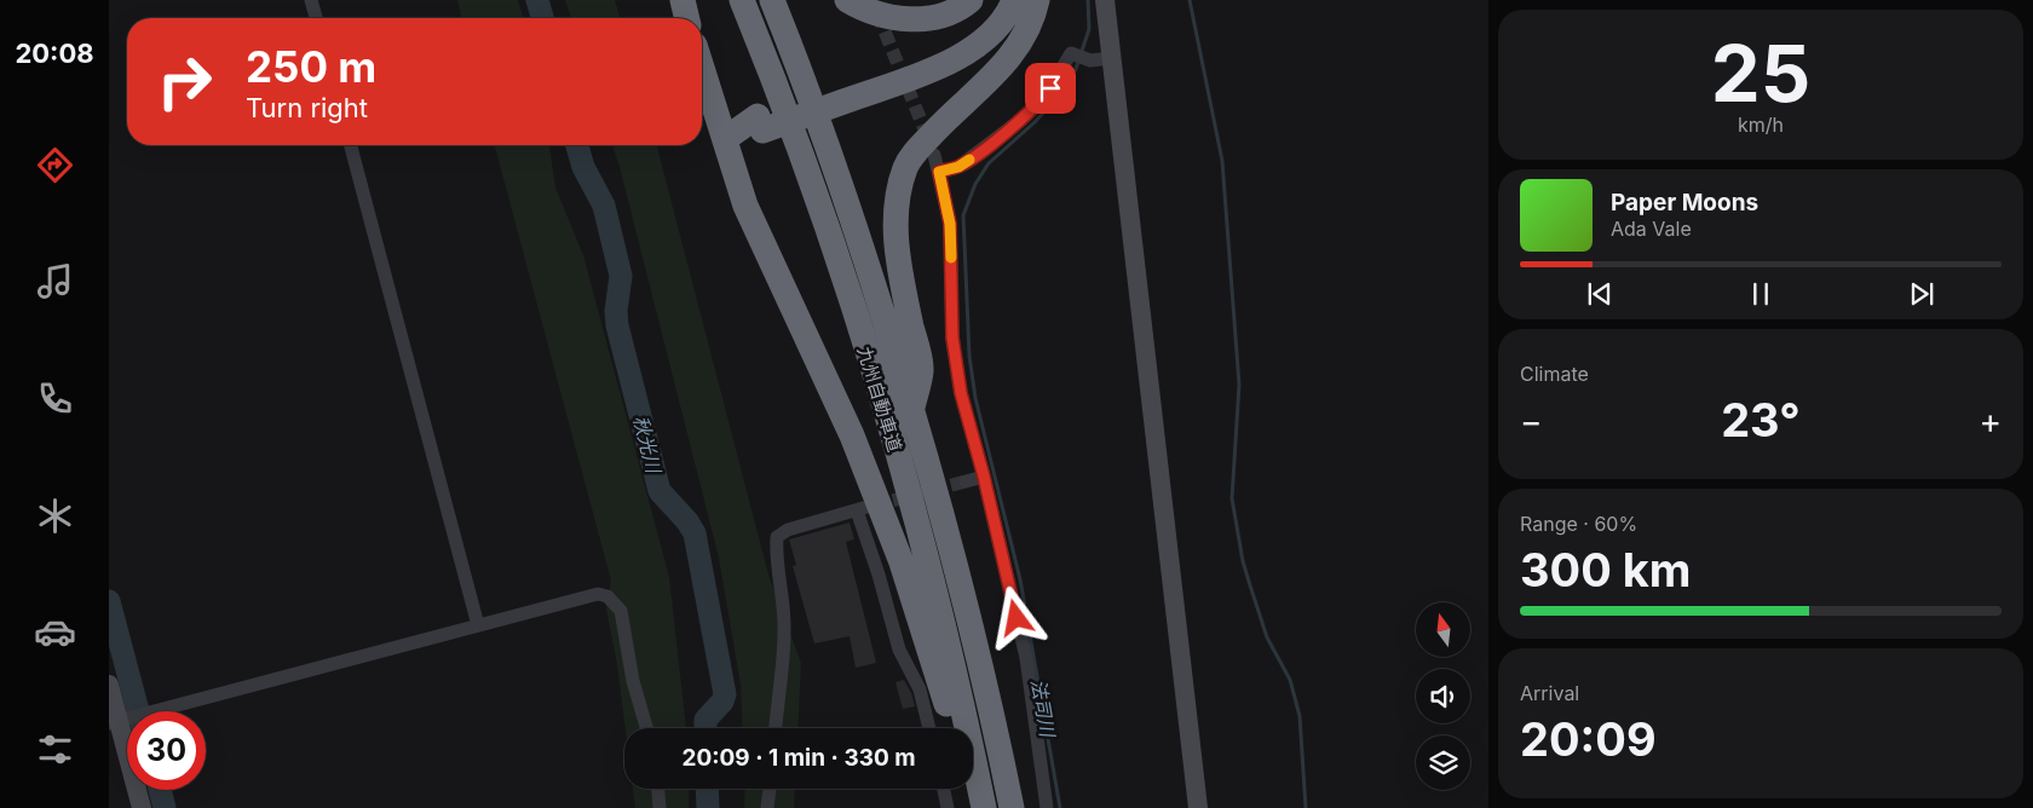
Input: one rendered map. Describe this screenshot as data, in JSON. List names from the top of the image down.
{
  "streets": {
    "highway": ["九州自動車道"]
  },
  "water": ["秋光川", "法司川"],
  "north": "top",
  "page": {
    "tabs": "20:08",
    "tile": [
      ["25", "km/h"],
      "Climate",
      ["Range · 60%", "300 km"],
      ["Arrival", "20:09"]
    ],
    "turn": ["250 m", "Turn right"],
    "song": ["Paper Moons", "Ada Vale"],
    "heat": ["−", "23°", "+"],
    "limit": "30",
    "trip": "20:09 · 1 min · 330 m"
  }
}
